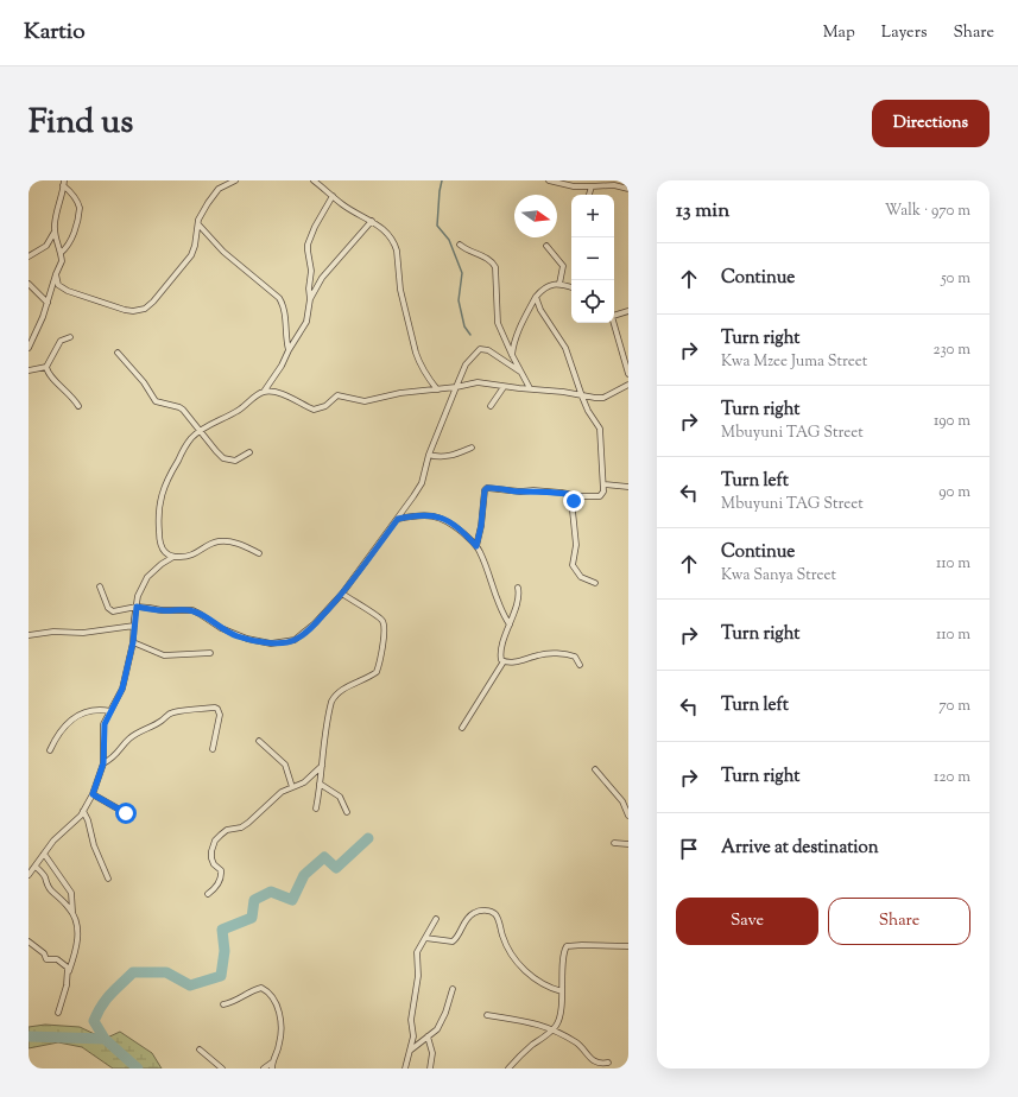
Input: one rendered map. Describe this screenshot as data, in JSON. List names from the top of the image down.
{
  "north": "right",
  "page": {
    "header": "Kartio",
    "nav": ["Map", "Layers", "Share"],
    "title": "Find us",
    "buttons": [
      "Directions",
      ["Save", "Share"]
    ],
    "heading": ["13 min", "Walk · 970 m"],
    "map_buttons": ["+", "−"],
    "list": [
      ["Continue", "50 m"],
      ["Turn right", "Kwa Mzee Juma Street", "230 m"],
      ["Turn right", "Mbuyuni TAG Street", "190 m"],
      ["Turn left", "Mbuyuni TAG Street", "90 m"],
      ["Continue", "Kwa Sanya Street", "110 m"],
      ["Turn right", "110 m"],
      ["Turn left", "70 m"],
      ["Turn right", "120 m"],
      "Arrive at destination"
    ]
  }
}
